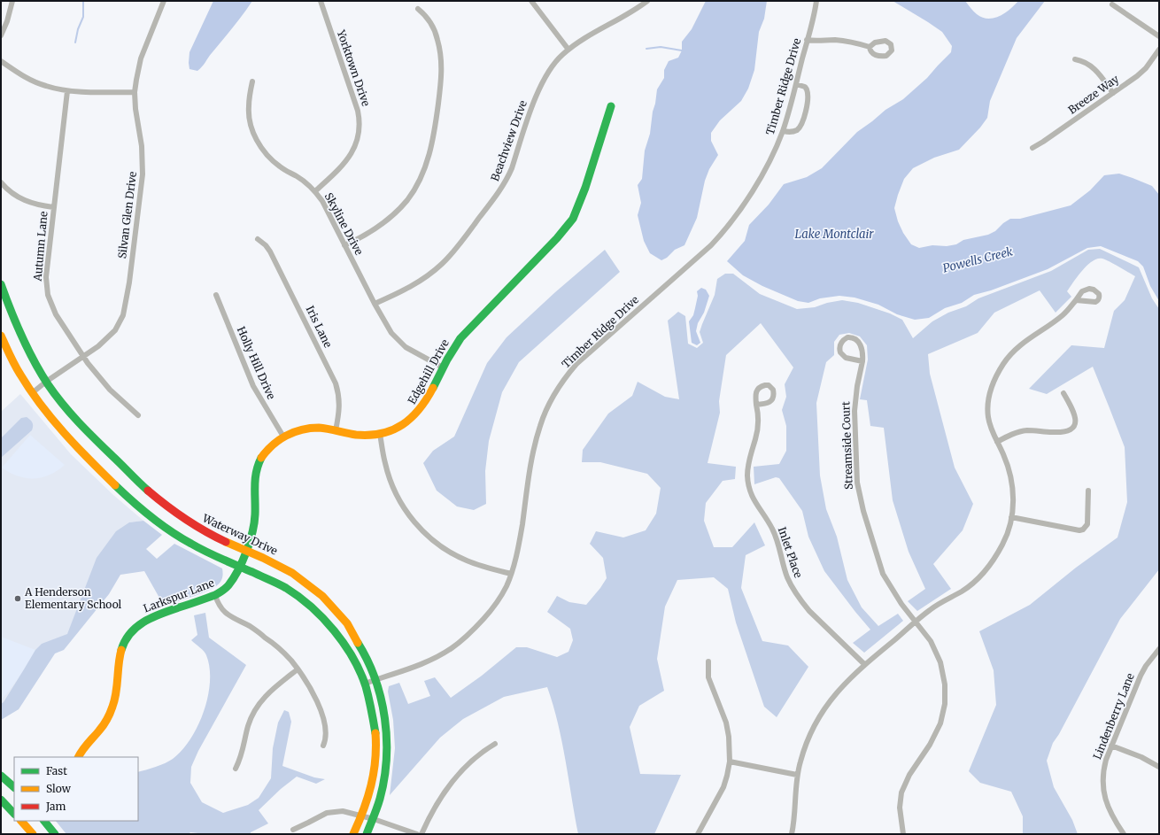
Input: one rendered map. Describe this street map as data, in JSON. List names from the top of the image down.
{
  "streets": {
    "main road": ["Edgehill Drive", "Waterway Drive", "Larkspur Lane"],
    "street": [
      "Yorktown Drive",
      "Timber Ridge Drive",
      "Breeze Way",
      "Beachview Drive",
      "Silvan Glen Drive",
      "Skyline Drive",
      "Autumn Lane",
      "Iris Lane",
      "Holly Hill Drive",
      "Streamside Court",
      "Inlet Place",
      "Lindenberry Lane"
    ]
  },
  "crossings": [
    ["Yorktown Drive", "Skyline Drive"],
    ["Timber Ridge Drive", "Waterway Drive"],
    ["Beachview Drive", "Skyline Drive"],
    ["Silvan Glen Drive", "Autumn Lane"],
    ["Silvan Glen Drive", "Waterway Drive"],
    ["Skyline Drive", "Edgehill Drive"],
    ["Iris Lane", "Edgehill Drive"],
    ["Holly Hill Drive", "Edgehill Drive"],
    ["Edgehill Drive", "Waterway Drive"],
    ["Edgehill Drive", "Larkspur Lane"]
  ],
  "water": ["Lake Montclair", "Powells Creek"],
  "places": ["A Henderson Elementary School"],
  "legend": ["Fast", "Slow", "Jam"]
}
